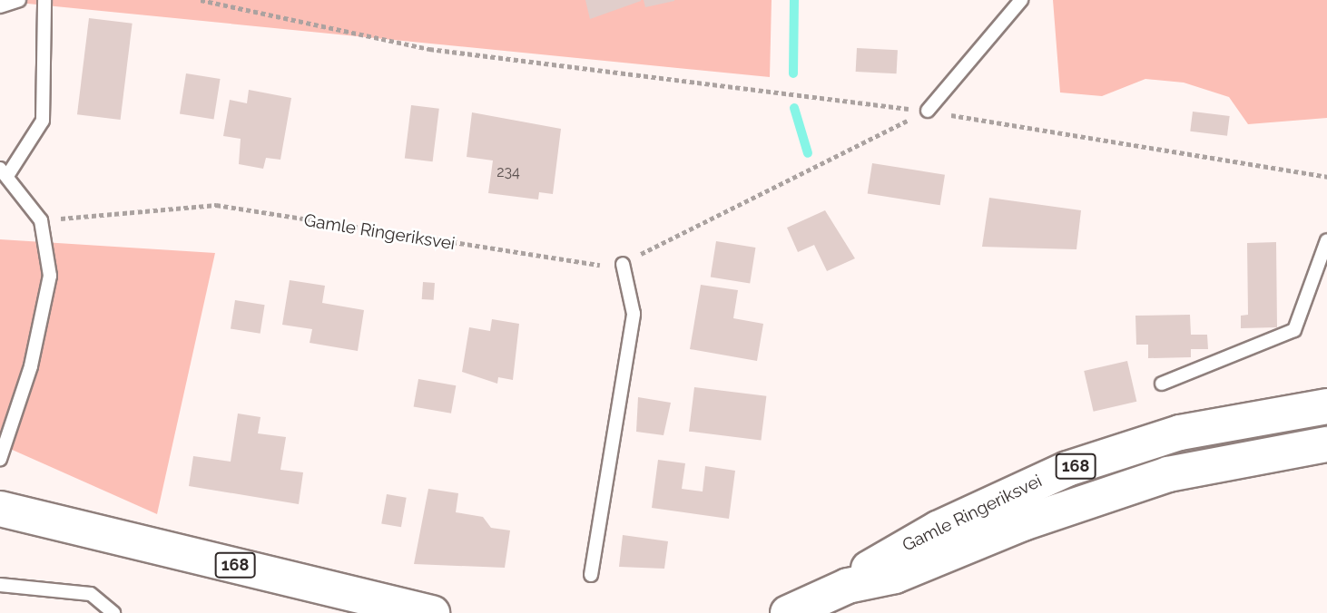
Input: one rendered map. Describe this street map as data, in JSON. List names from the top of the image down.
{
  "streets": {
    "main road": ["Gamle Ringeriksvei", "168"]
  },
  "house_numbers": ["234"]
}
